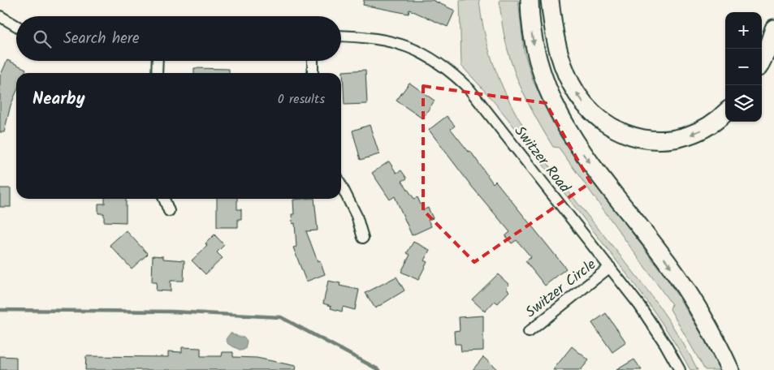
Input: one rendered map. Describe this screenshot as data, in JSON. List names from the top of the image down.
{
  "streets": {
    "street": ["Switzer Road", "Switzer Circle"]
  },
  "crossings": [
    ["Switzer Road", "Switzer Circle"]
  ],
  "page": {
    "map_buttons": ["+", "−"],
    "search": "Search here",
    "heading": ["Nearby", "0 results"]
  }
}
